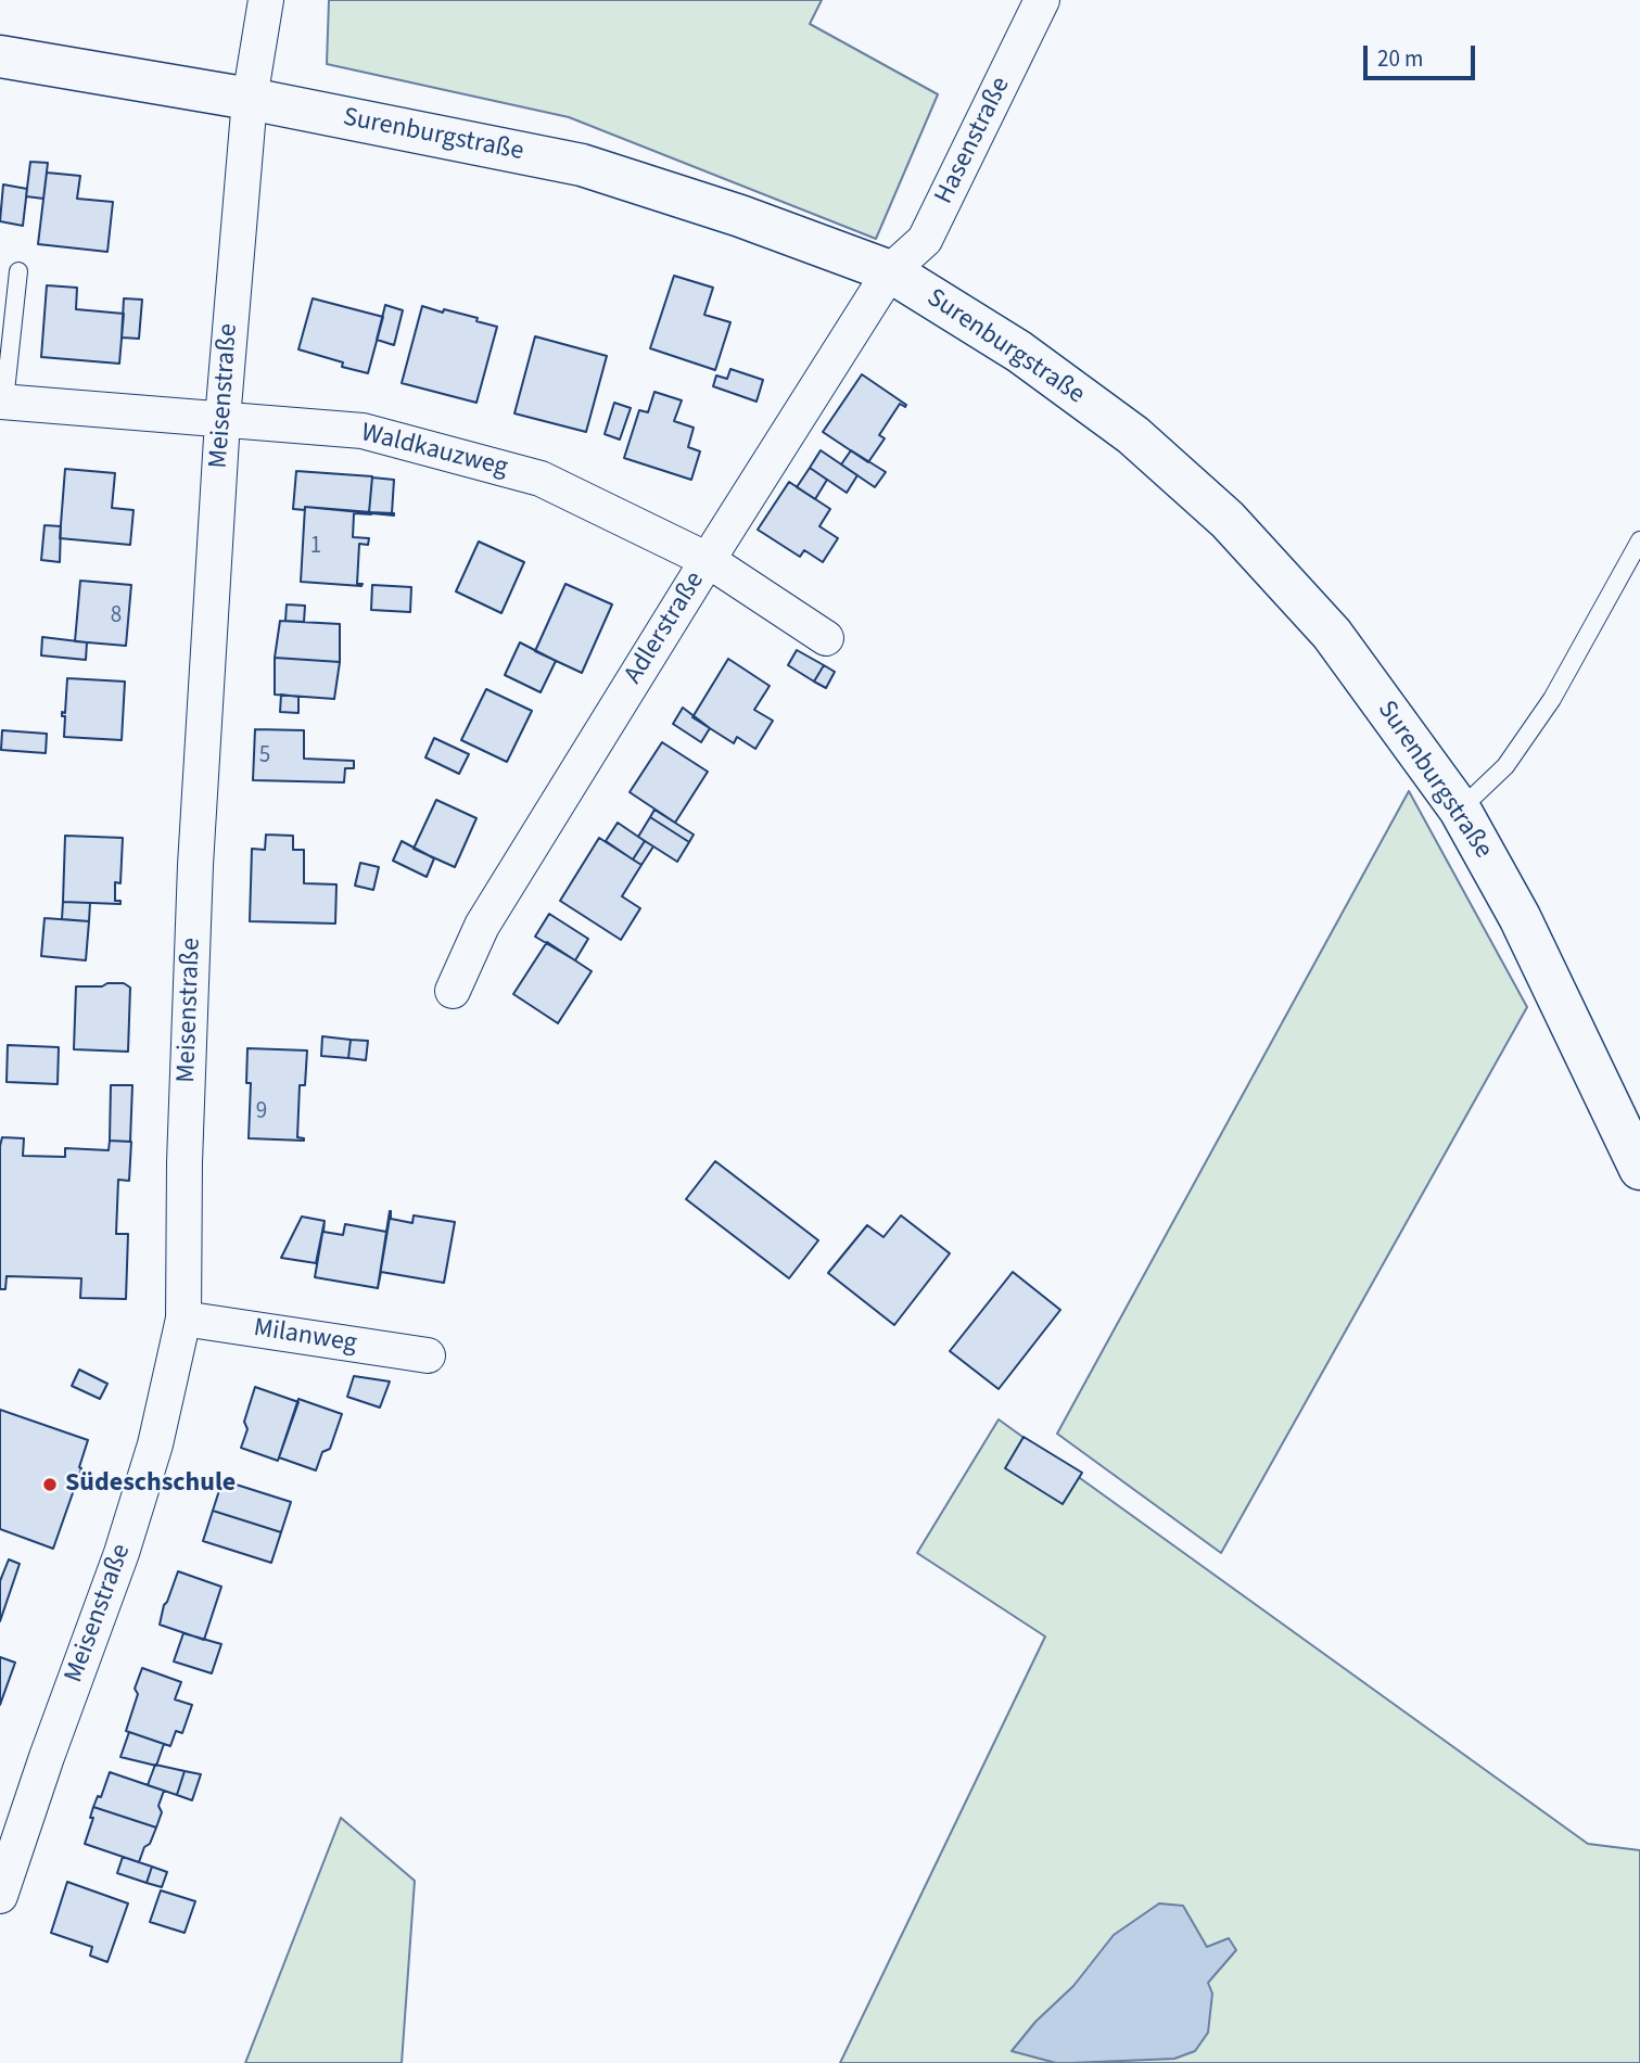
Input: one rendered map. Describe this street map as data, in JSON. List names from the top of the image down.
{
  "streets": {
    "street": [
      "Surenburgstraße",
      "Hasenstraße",
      "Meisenstraße",
      "Waldkauzweg",
      "Adlerstraße",
      "Milanweg"
    ]
  },
  "crossings": [
    ["Surenburgstraße", "Hasenstraße"],
    ["Surenburgstraße", "Meisenstraße"],
    ["Surenburgstraße", "Adlerstraße"],
    ["Hasenstraße", "Adlerstraße"],
    ["Meisenstraße", "Waldkauzweg"],
    ["Meisenstraße", "Milanweg"],
    ["Waldkauzweg", "Adlerstraße"]
  ],
  "places": ["Südeschschule"],
  "house_numbers": [
    "1",
    "8",
    "5",
    "9"
  ],
  "scale_bar": "20 m"
}
